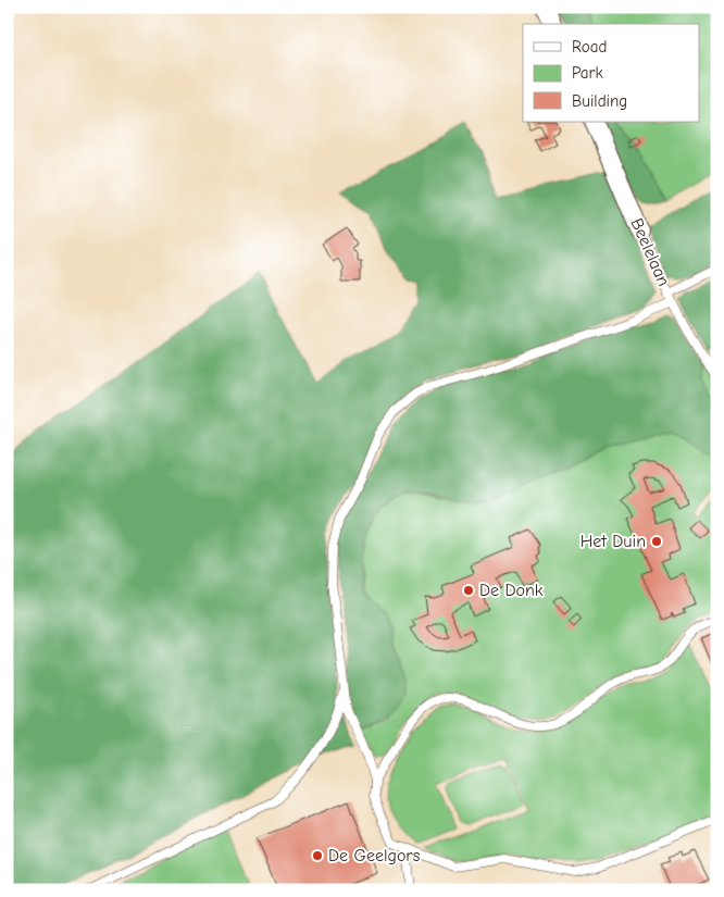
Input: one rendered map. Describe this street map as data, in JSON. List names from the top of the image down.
{
  "streets": {
    "street": ["Beelelaan"]
  },
  "places": ["Het Duin", "De Donk", "De Geelgors"],
  "legend": ["Road", "Park", "Building"]
}
